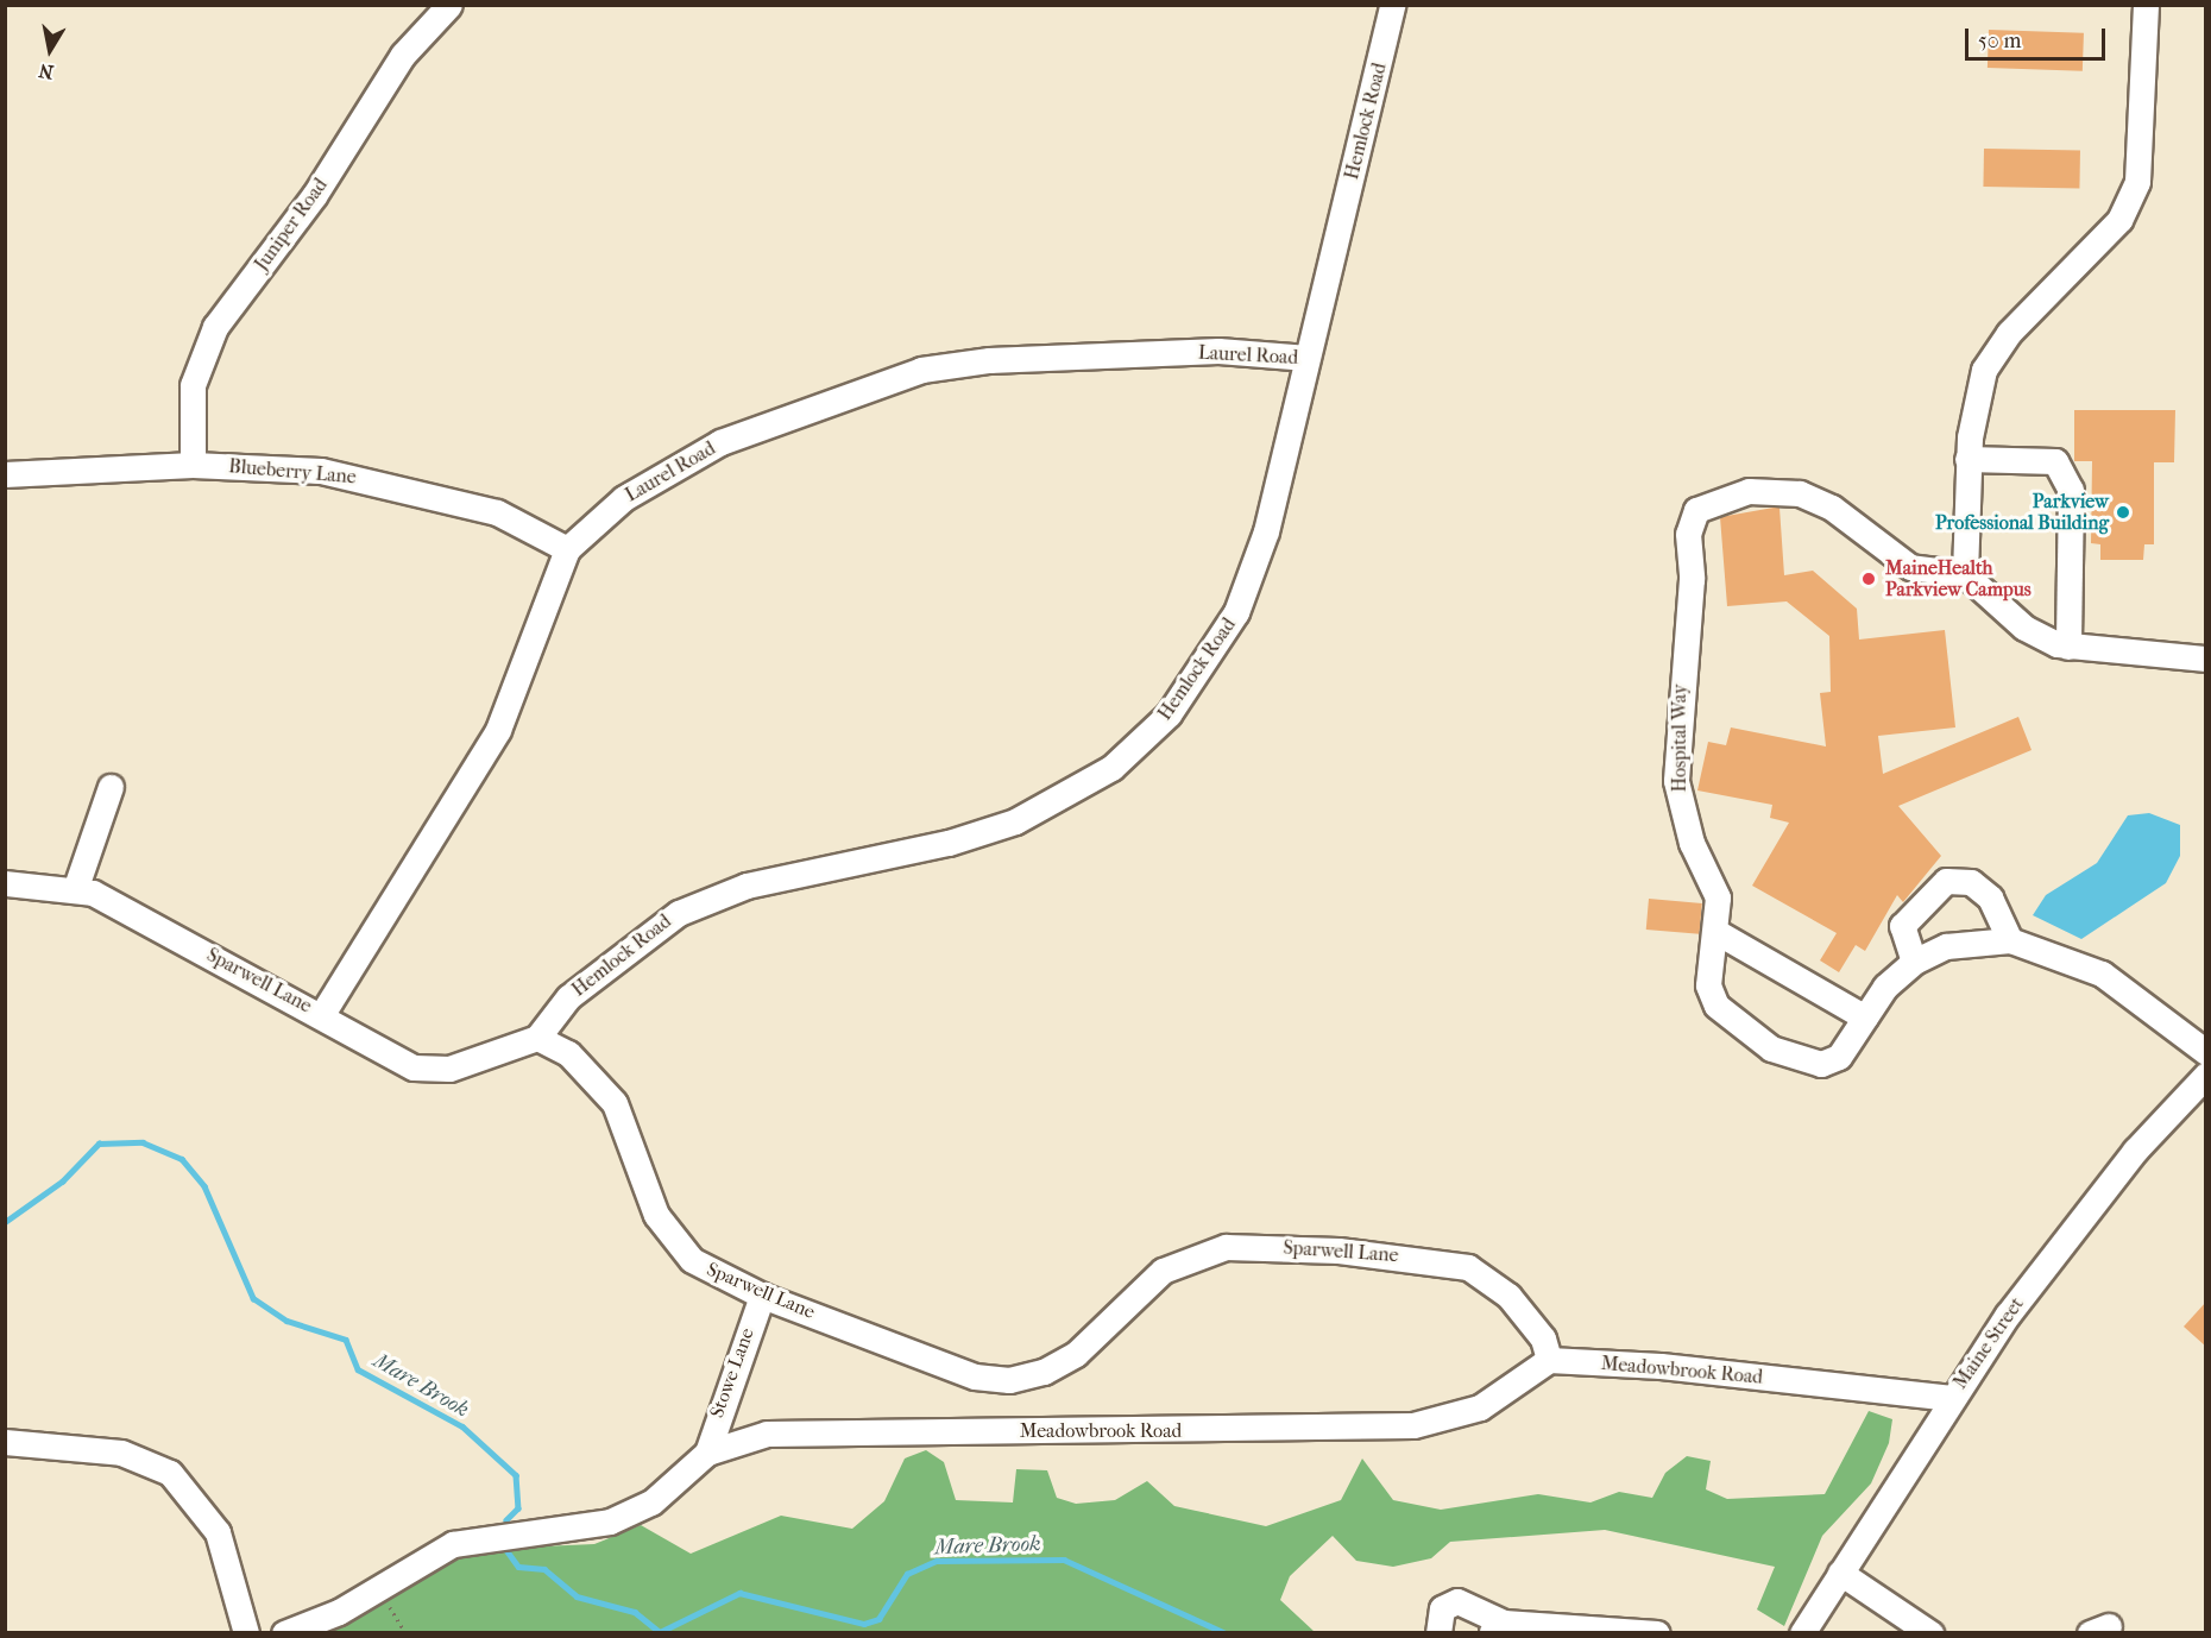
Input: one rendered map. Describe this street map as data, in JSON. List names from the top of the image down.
{
  "streets": {
    "street": [
      "Hemlock Road",
      "Juniper Road",
      "Laurel Road",
      "Blueberry Lane",
      "Hospital Way",
      "Sparwell Lane",
      "Maine Street",
      "Meadowbrook Road",
      "Stowe Lane"
    ]
  },
  "crossings": [
    ["Hemlock Road", "Laurel Road"],
    ["Hemlock Road", "Sparwell Lane"],
    ["Juniper Road", "Blueberry Lane"],
    ["Laurel Road", "Blueberry Lane"],
    ["Laurel Road", "Sparwell Lane"],
    ["Sparwell Lane", "Meadowbrook Road"],
    ["Sparwell Lane", "Stowe Lane"],
    ["Maine Street", "Meadowbrook Road"],
    ["Meadowbrook Road", "Stowe Lane"]
  ],
  "water": ["Mare Brook"],
  "places": ["Parkview Professional Building", "MaineHealth Parkview Campus"],
  "scale_bar": "50 m",
  "north": "bottom"
}
